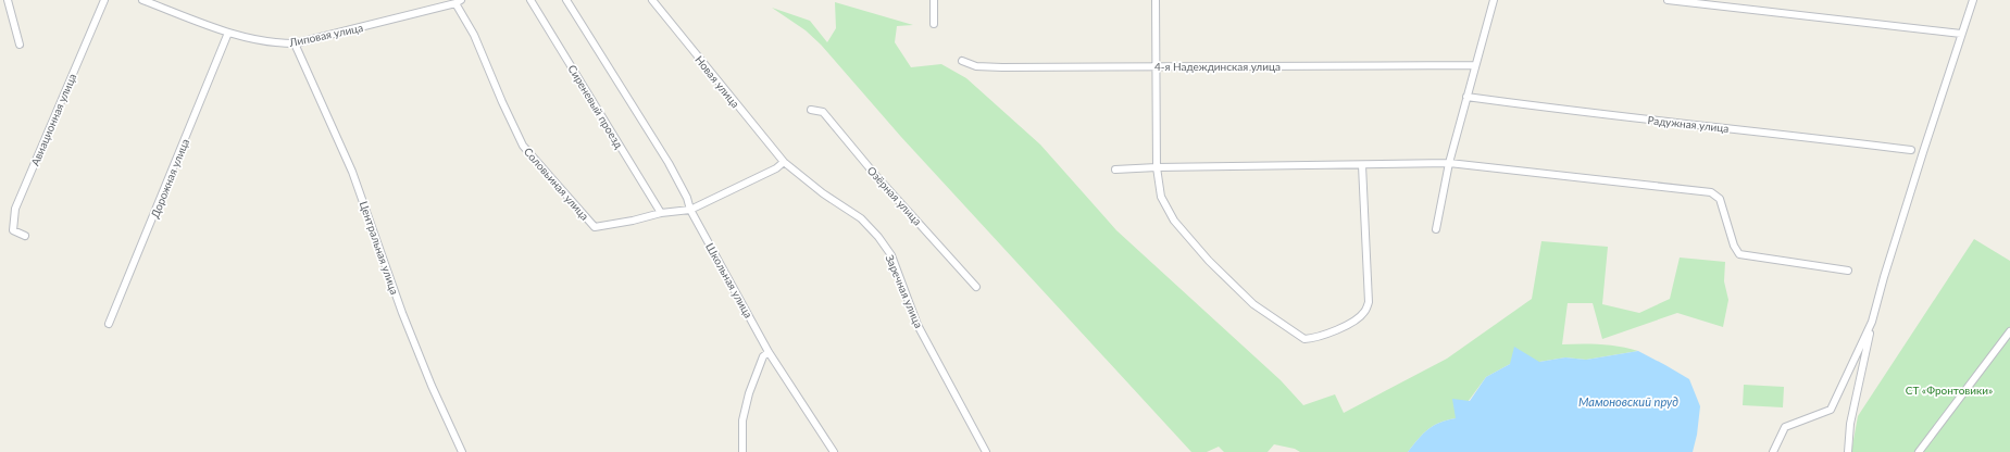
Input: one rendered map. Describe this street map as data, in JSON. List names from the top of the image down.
{
  "streets": {
    "street": [
      "Липовая улица",
      "4-я Надеждинская улица",
      "Новая улица",
      "Сиреневый проезд",
      "Авиационная улица",
      "Радужная улица",
      "Дорожная улица",
      "Соловьиная улица",
      "Озёрная улица",
      "Центральная улица",
      "Школьная улица",
      "Заречная улица"
    ]
  },
  "crossings": [
    ["Липовая улица", "Дорожная улица"],
    ["Липовая улица", "Соловьиная улица"],
    ["Липовая улица", "Центральная улица"],
    ["Новая улица", "Соловьиная улица"],
    ["Новая улица", "Заречная улица"],
    ["Сиреневый проезд", "Соловьиная улица"],
    ["Соловьиная улица", "Школьная улица"],
    ["Соловьиная улица", "Заречная улица"]
  ],
  "water": ["Мамоновский пруд"],
  "parks": ["СТ «Фронтовики»"]
}
